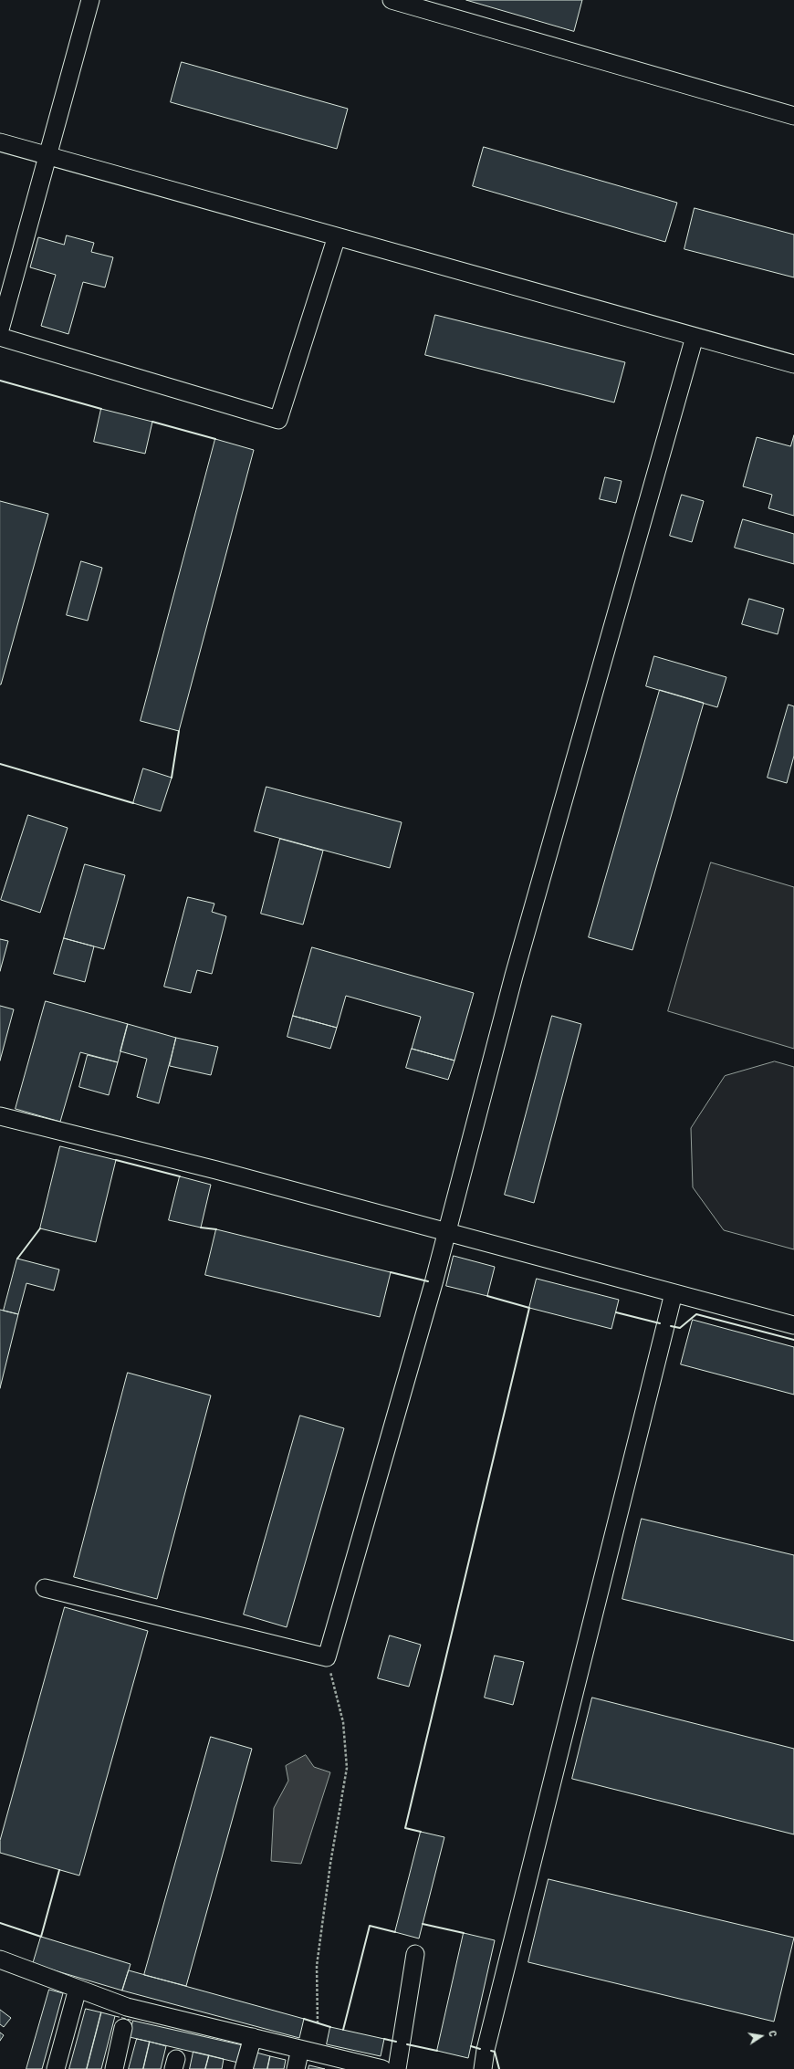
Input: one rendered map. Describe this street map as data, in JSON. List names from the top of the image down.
{
  "north": "right"
}
